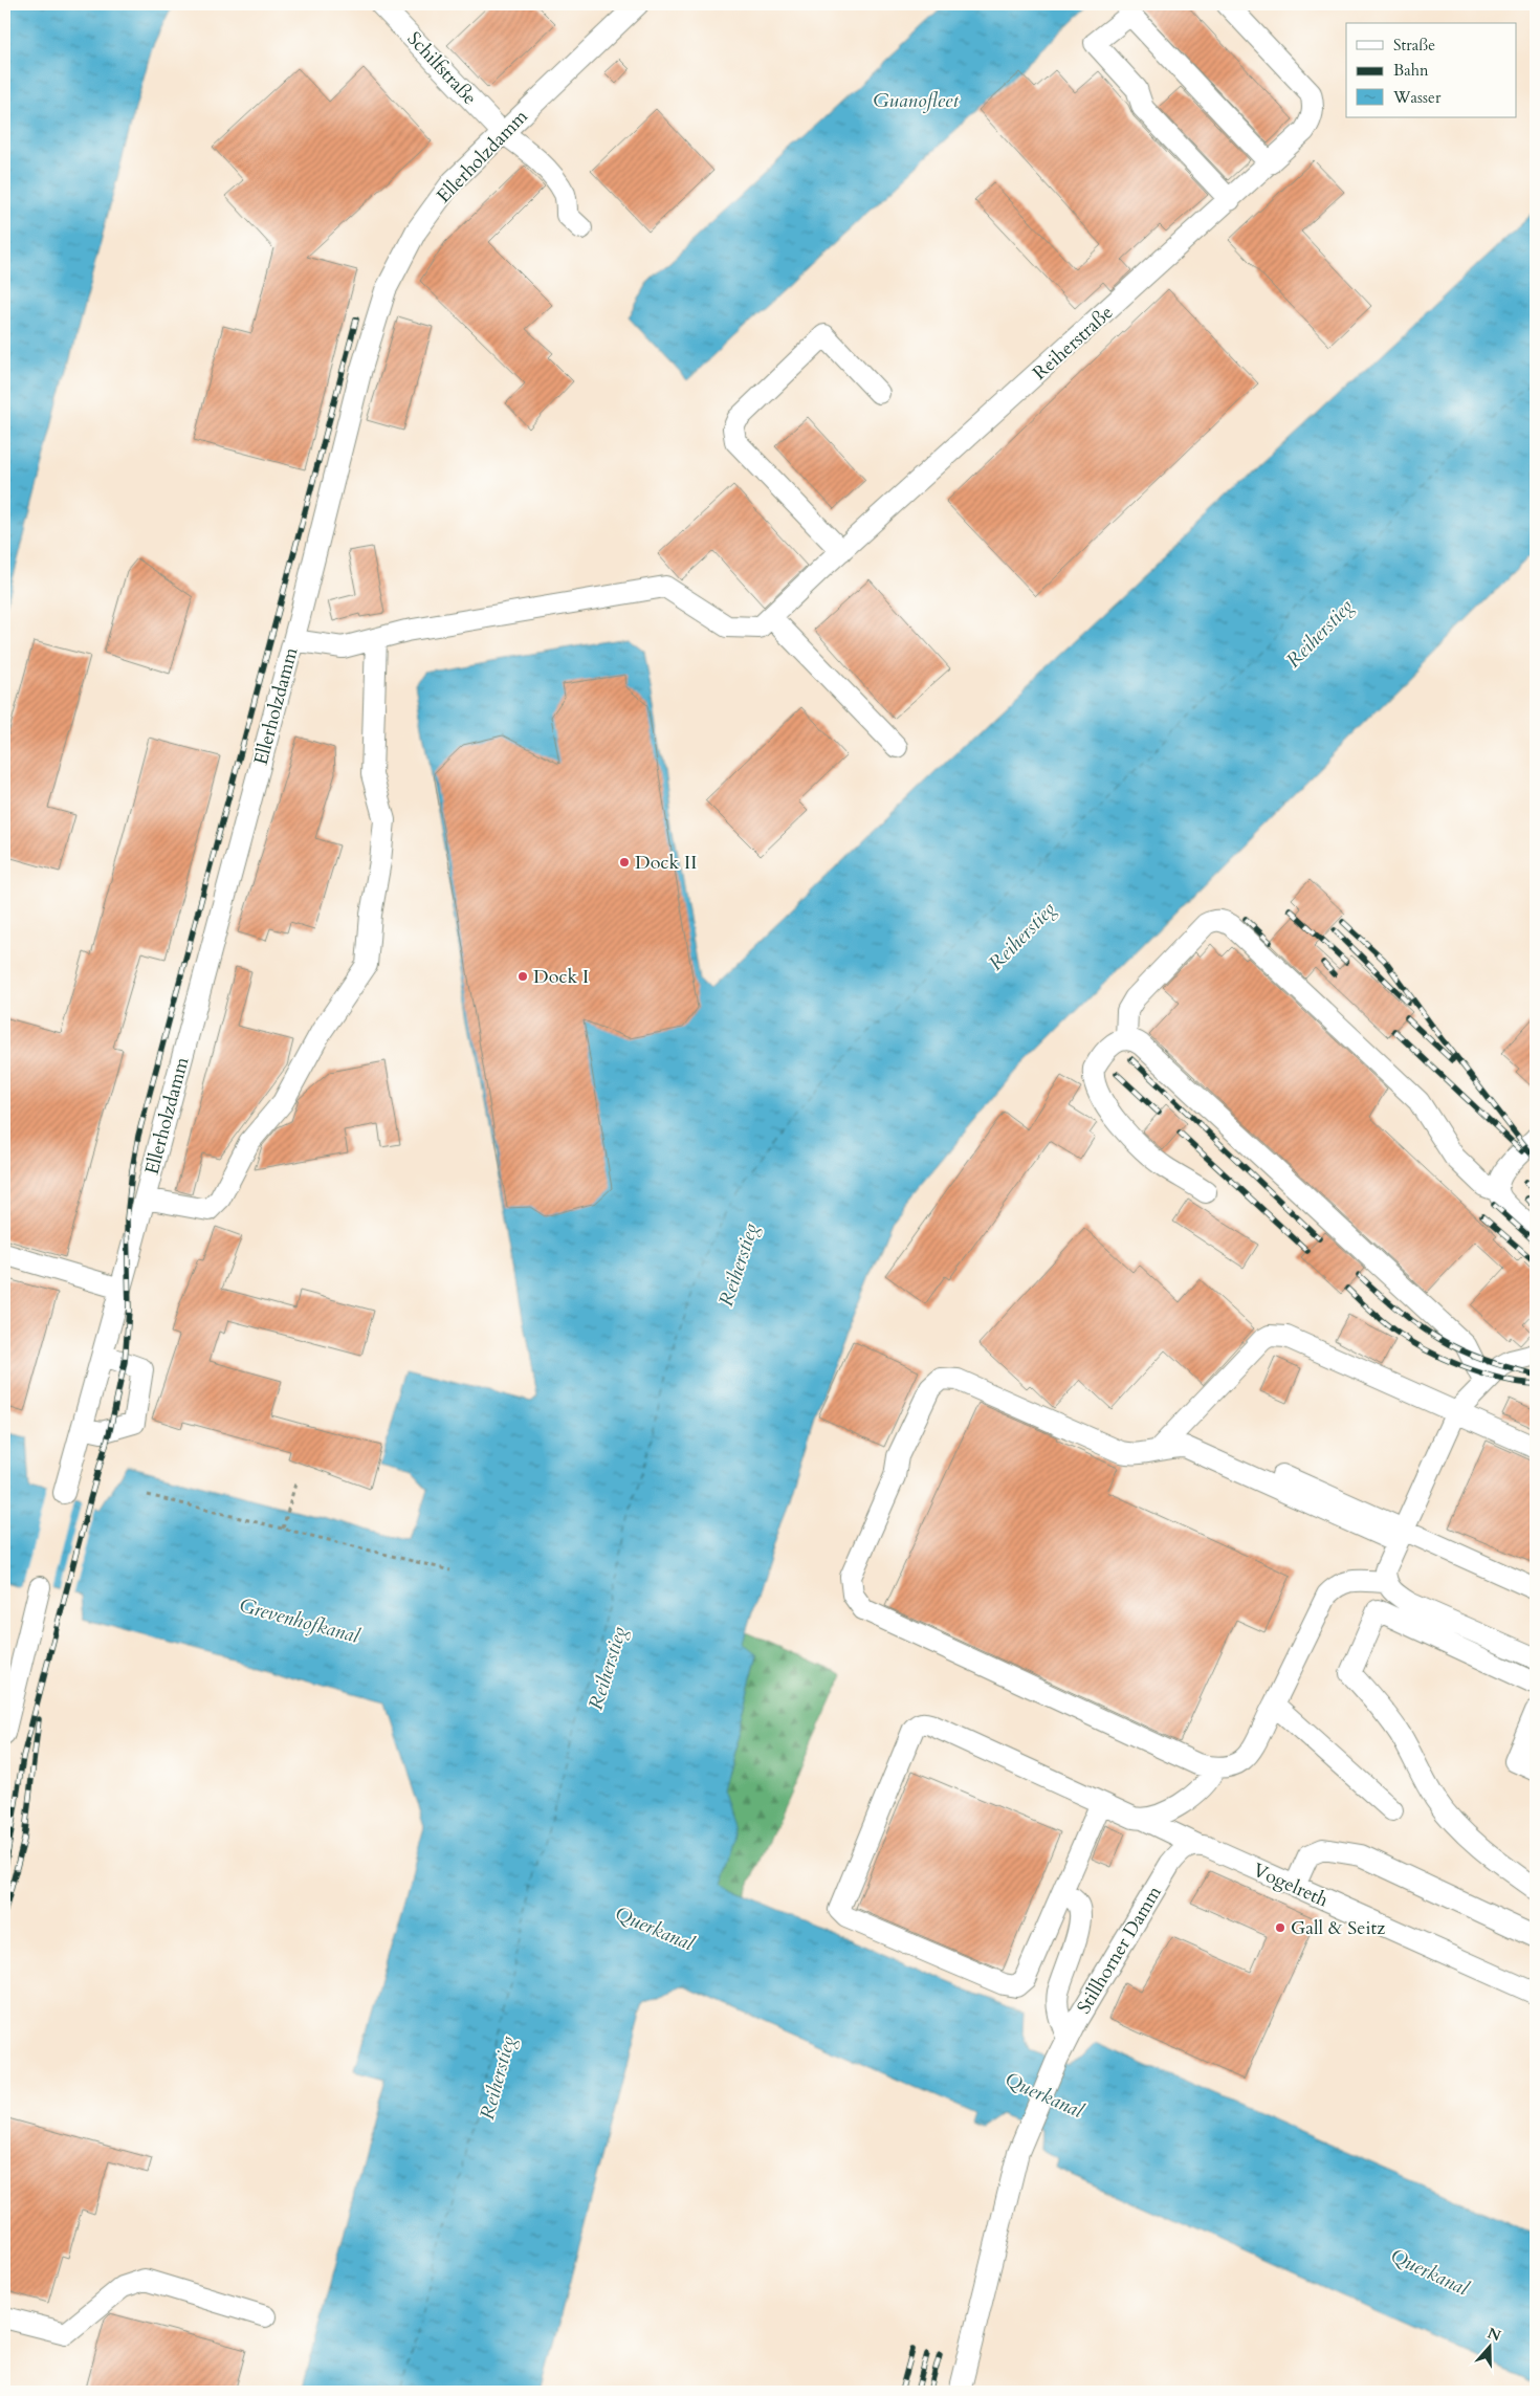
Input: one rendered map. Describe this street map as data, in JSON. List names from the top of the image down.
{
  "streets": {
    "street": [
      "Schilfstraße",
      "Ellerholzdamm",
      "Reiherstraße",
      "Vogelreth",
      "Stillhorner Damm"
    ]
  },
  "crossings": [
    ["Schilfstraße", "Ellerholzdamm"],
    ["Ellerholzdamm", "Reiherstraße"],
    ["Vogelreth", "Stillhorner Damm"]
  ],
  "water": [
    "Guanofleet",
    "Reiherstieg",
    "Grevenhofkanal",
    "Querkanal"
  ],
  "places": ["Dock II", "Dock I", "Gall & Seitz"],
  "legend": ["Straße", "Bahn", "Wasser"],
  "north": "top"
}
